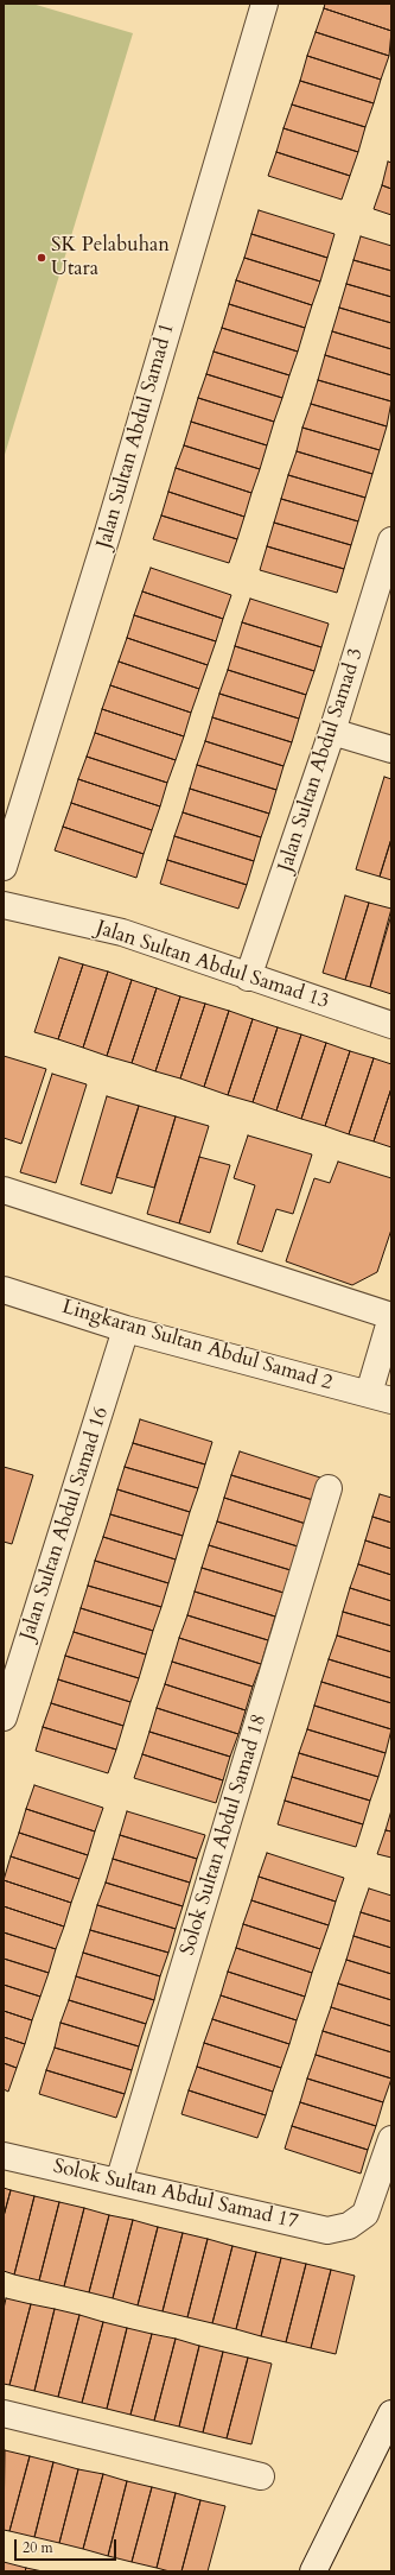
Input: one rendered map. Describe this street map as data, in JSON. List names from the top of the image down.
{
  "streets": {
    "street": [
      "Jalan Sultan Abdul Samad 1",
      "Jalan Sultan Abdul Samad 3",
      "Jalan Sultan Abdul Samad 13",
      "Lingkaran Sultan Abdul Samad 2",
      "Jalan Sultan Abdul Samad 16",
      "Solok Sultan Abdul Samad 18",
      "Solok Sultan Abdul Samad 17"
    ]
  },
  "crossings": [
    ["Jalan Sultan Abdul Samad 3", "Jalan Sultan Abdul Samad 13"],
    ["Lingkaran Sultan Abdul Samad 2", "Jalan Sultan Abdul Samad 16"],
    ["Solok Sultan Abdul Samad 18", "Solok Sultan Abdul Samad 17"]
  ],
  "places": ["SK Pelabuhan Utara"],
  "scale_bar": "20 m"
}
